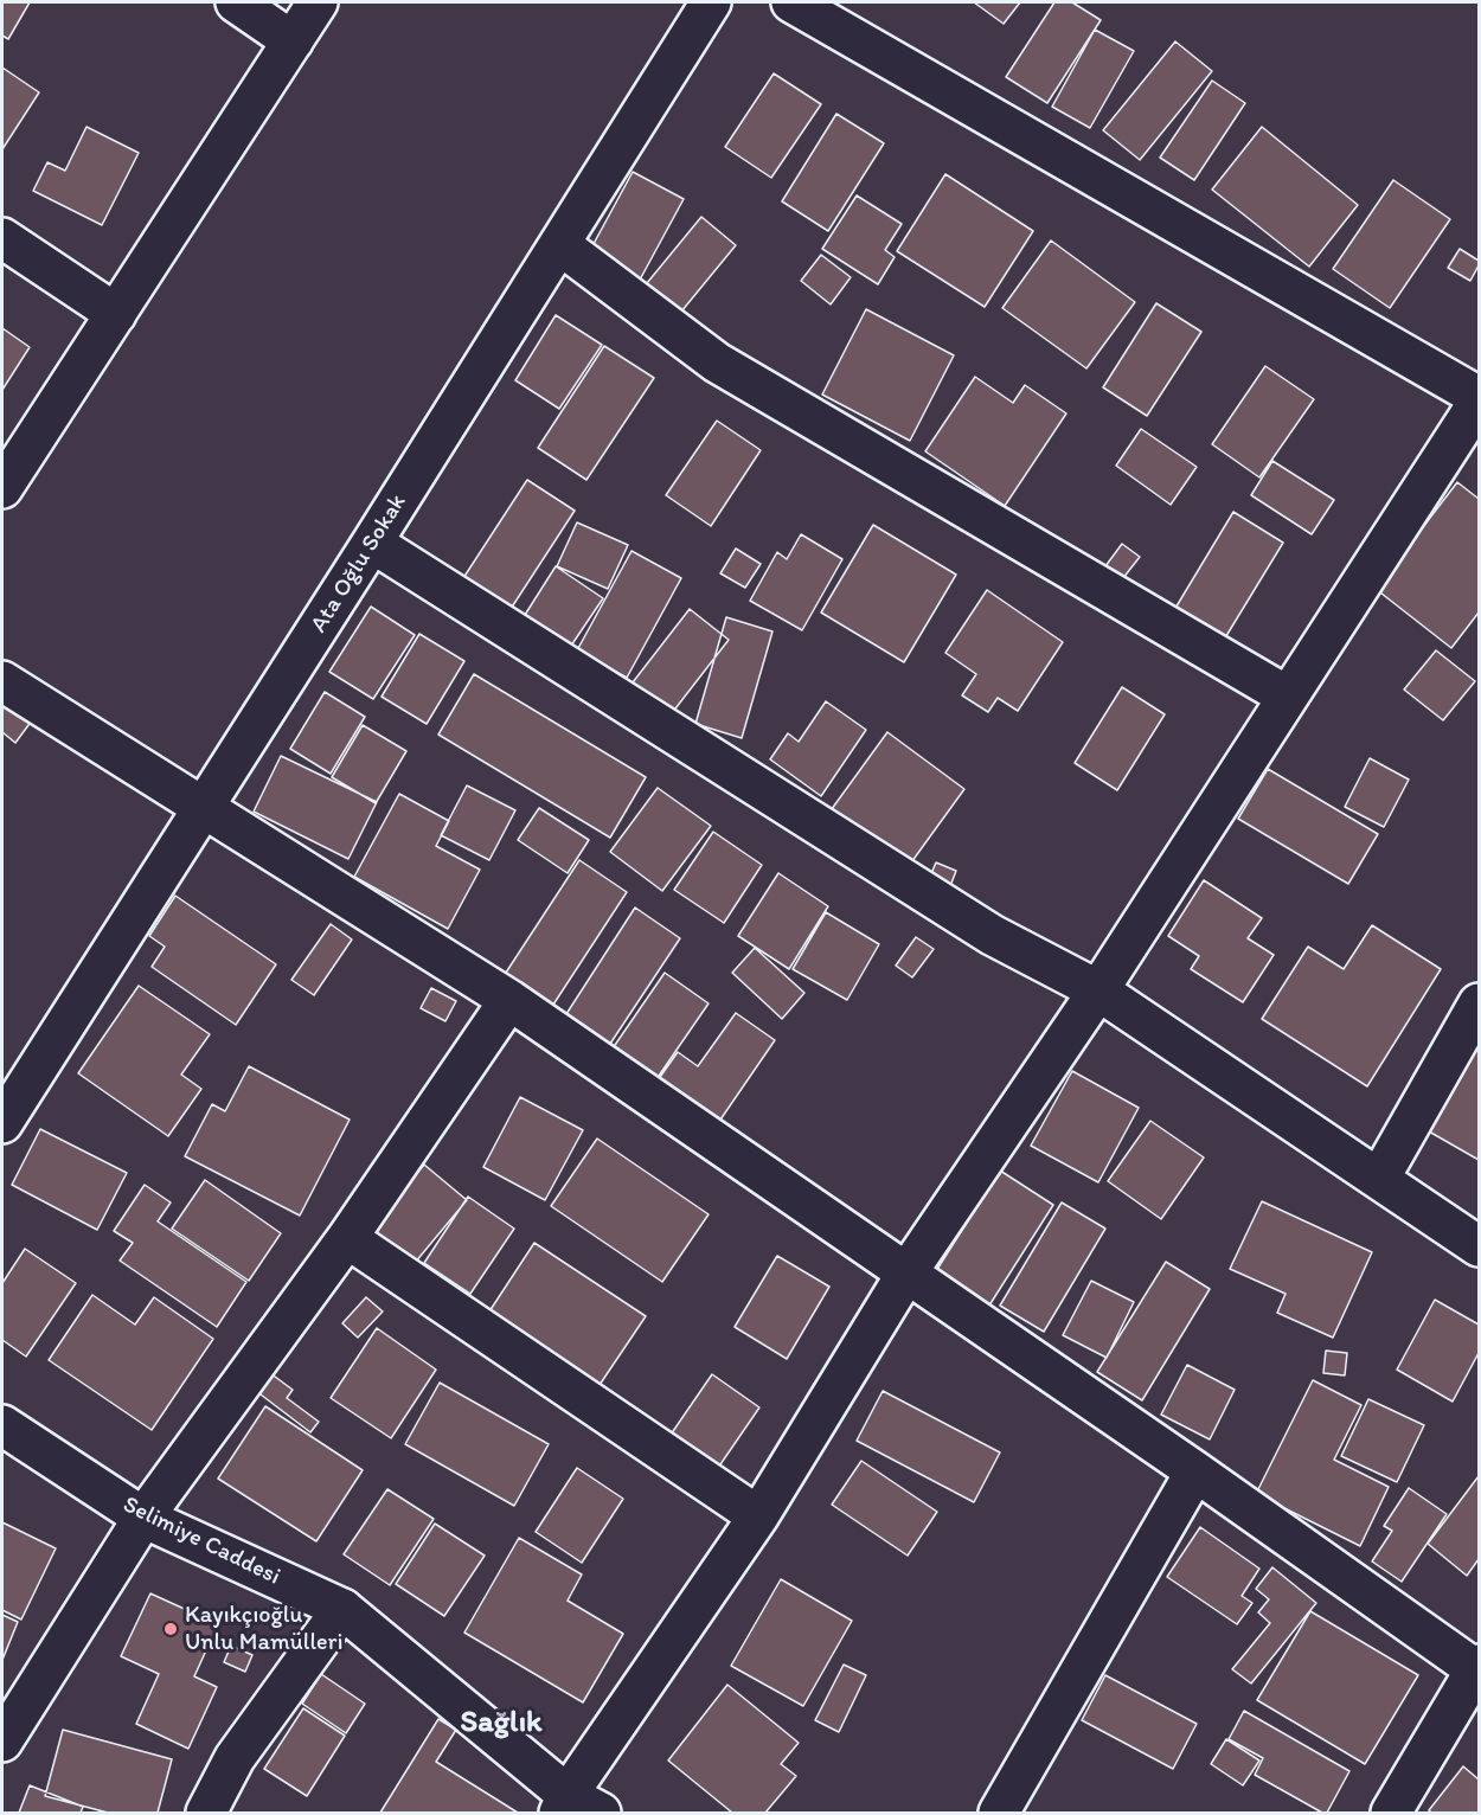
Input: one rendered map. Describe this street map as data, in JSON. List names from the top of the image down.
{
  "streets": {
    "street": ["Ata Oğlu Sokak", "Selimiye Caddesi"]
  },
  "districts": ["Sağlık"],
  "places": ["Kayıkçıoğlu Unlu Mamülleri"]
}
